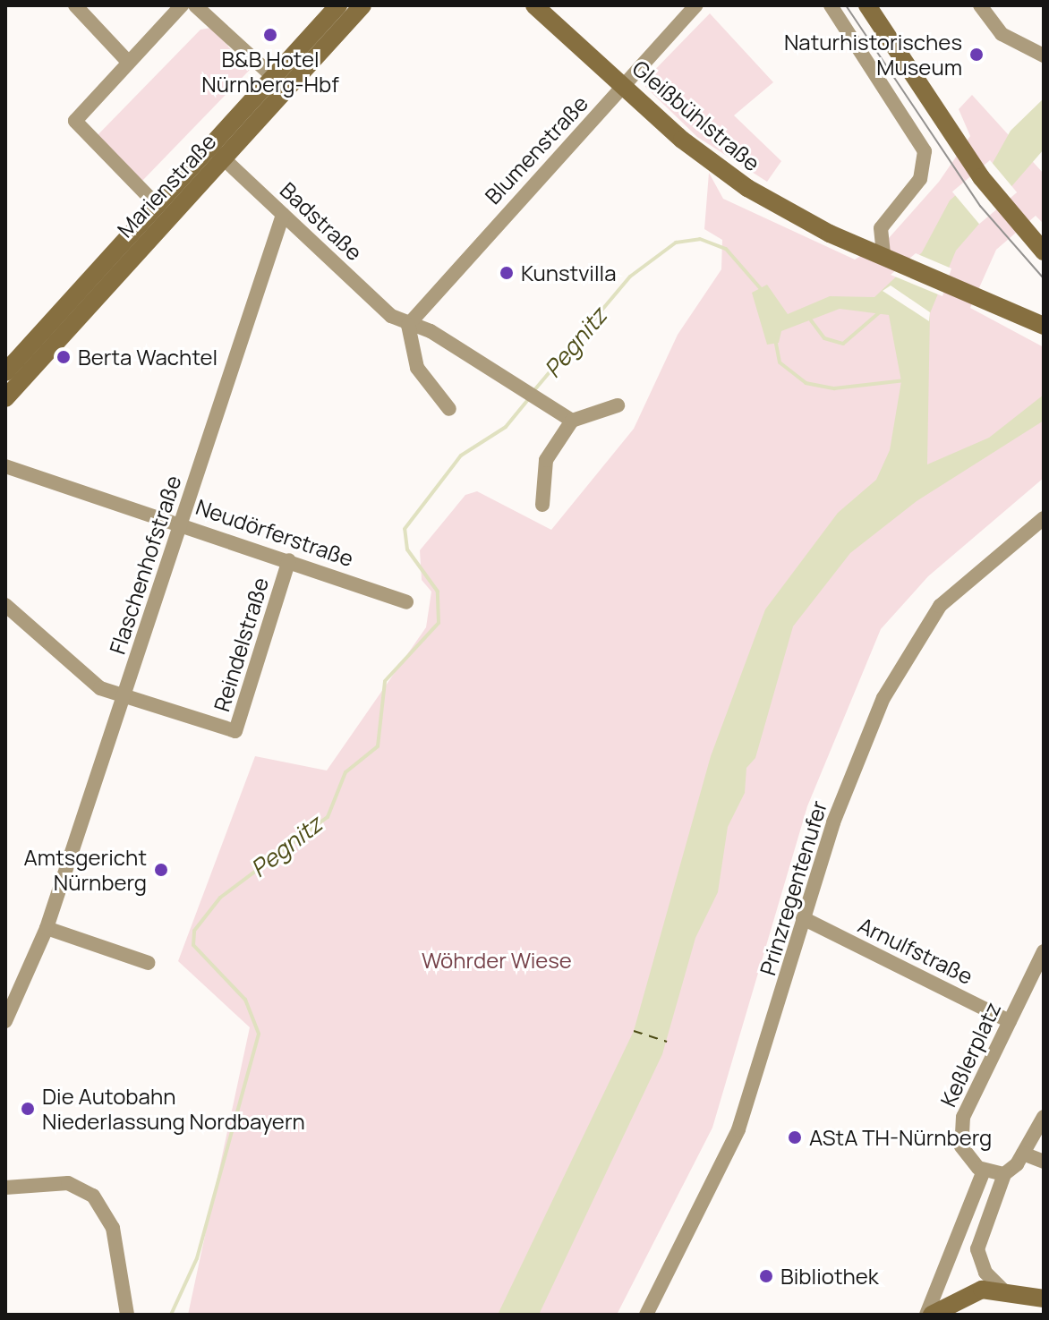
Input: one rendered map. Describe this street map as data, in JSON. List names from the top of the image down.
{
  "streets": {
    "main road": ["Gleißbühlstraße", "Marienstraße"],
    "street": [
      "Blumenstraße",
      "Badstraße",
      "Neudörferstraße",
      "Flaschenhofstraße",
      "Reindelstraße",
      "Prinzregentenufer",
      "Arnulfstraße",
      "Keßlerplatz"
    ]
  },
  "crossings": [
    ["Gleißbühlstraße", "Blumenstraße"],
    ["Blumenstraße", "Badstraße"],
    ["Marienstraße", "Badstraße"],
    ["Badstraße", "Flaschenhofstraße"],
    ["Neudörferstraße", "Flaschenhofstraße"],
    ["Neudörferstraße", "Reindelstraße"],
    ["Flaschenhofstraße", "Reindelstraße"],
    ["Prinzregentenufer", "Arnulfstraße"],
    ["Arnulfstraße", "Keßlerplatz"]
  ],
  "water": ["Pegnitz"],
  "parks": ["Wöhrder Wiese"],
  "places": [
    "B&B Hotel Nürnberg-Hbf",
    "Naturhistorisches Museum",
    "Kunstvilla",
    "Berta Wachtel",
    "Amtsgericht Nürnberg",
    "Die Autobahn Niederlassung Nordbayern",
    "AStA TH-Nürnberg",
    "Bibliothek"
  ]
}
